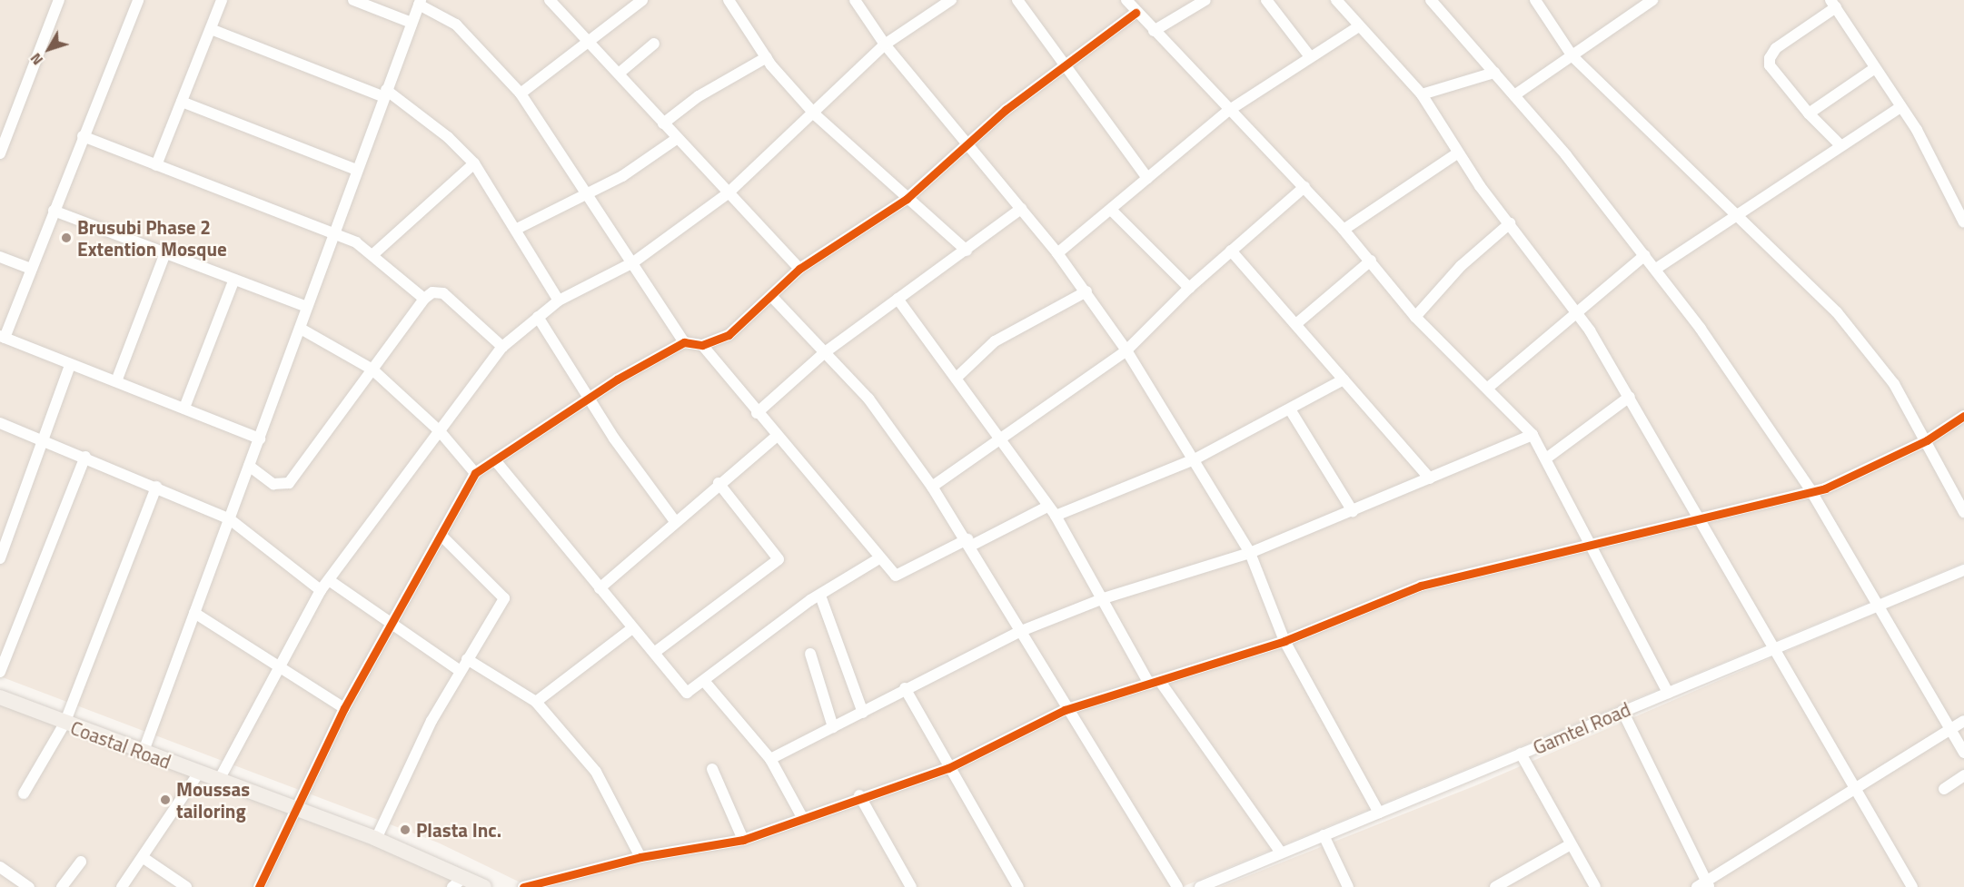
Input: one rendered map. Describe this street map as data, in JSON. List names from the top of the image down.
{
  "streets": {
    "main road": ["Coastal Road"],
    "street": ["Gamtel Road"]
  },
  "places": ["Brusubi Phase 2 Extention Mosque", "Moussas tailoring", "Plasta Inc."],
  "north": "bottom left"
}
